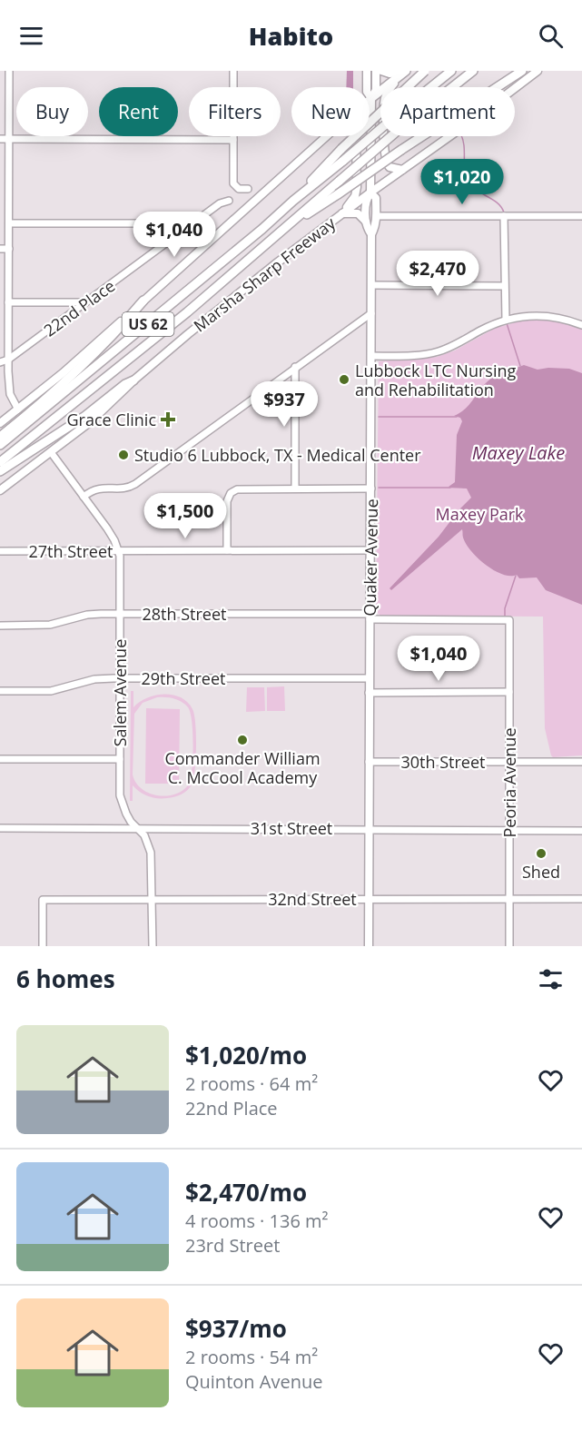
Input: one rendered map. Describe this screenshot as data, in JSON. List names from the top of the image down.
{
  "streets": {
    "highway": ["Marsha Sharp Freeway", "US 62"],
    "main road": ["Quaker Avenue"],
    "street": [
      "22nd Place",
      "27th Street",
      "28th Street",
      "29th Street",
      "Salem Avenue",
      "30th Street",
      "Peoria Avenue",
      "31st Street",
      "32nd Street"
    ]
  },
  "crossings": [
    ["Marsha Sharp Freeway", "US 62"],
    ["Marsha Sharp Freeway", "Quaker Avenue"],
    ["Marsha Sharp Freeway", "Salem Avenue"],
    ["27th Street", "Quaker Avenue"],
    ["27th Street", "Salem Avenue"],
    ["Quaker Avenue", "28th Street"],
    ["Quaker Avenue", "29th Street"],
    ["Quaker Avenue", "30th Street"],
    ["Quaker Avenue", "31st Street"],
    ["Quaker Avenue", "32nd Street"],
    ["28th Street", "Salem Avenue"],
    ["28th Street", "Peoria Avenue"],
    ["29th Street", "Salem Avenue"],
    ["Salem Avenue", "31st Street"],
    ["Salem Avenue", "32nd Street"],
    ["30th Street", "Peoria Avenue"],
    ["Peoria Avenue", "31st Street"],
    ["Peoria Avenue", "32nd Street"]
  ],
  "water": ["Maxey Lake"],
  "parks": ["Maxey Park"],
  "places": {
    "other": [
      "Lubbock LTC Nursing and Rehabilitation",
      "Studio 6 Lubbock, TX - Medical Center",
      "Commander William C. McCool Academy",
      "Shed"
    ],
    "health": ["Grace Clinic"]
  },
  "page": {
    "header": "Habito",
    "chip": [
      "Buy",
      "Rent",
      "Filters",
      "New",
      "Apartment"
    ],
    "price": [
      "$1,020",
      "$1,040",
      "$2,470",
      "$937",
      "$1,500",
      "$1,040"
    ],
    "heading": "6 homes",
    "list": [
      {
        "name": "$1,020/mo",
        "note": "2 rooms · 64 m² · 22nd Place"
      },
      {
        "name": "$2,470/mo",
        "note": "4 rooms · 136 m² · 23rd Street"
      },
      {
        "name": "$937/mo",
        "note": "2 rooms · 54 m² · Quinton Avenue"
      }
    ]
  }
}
